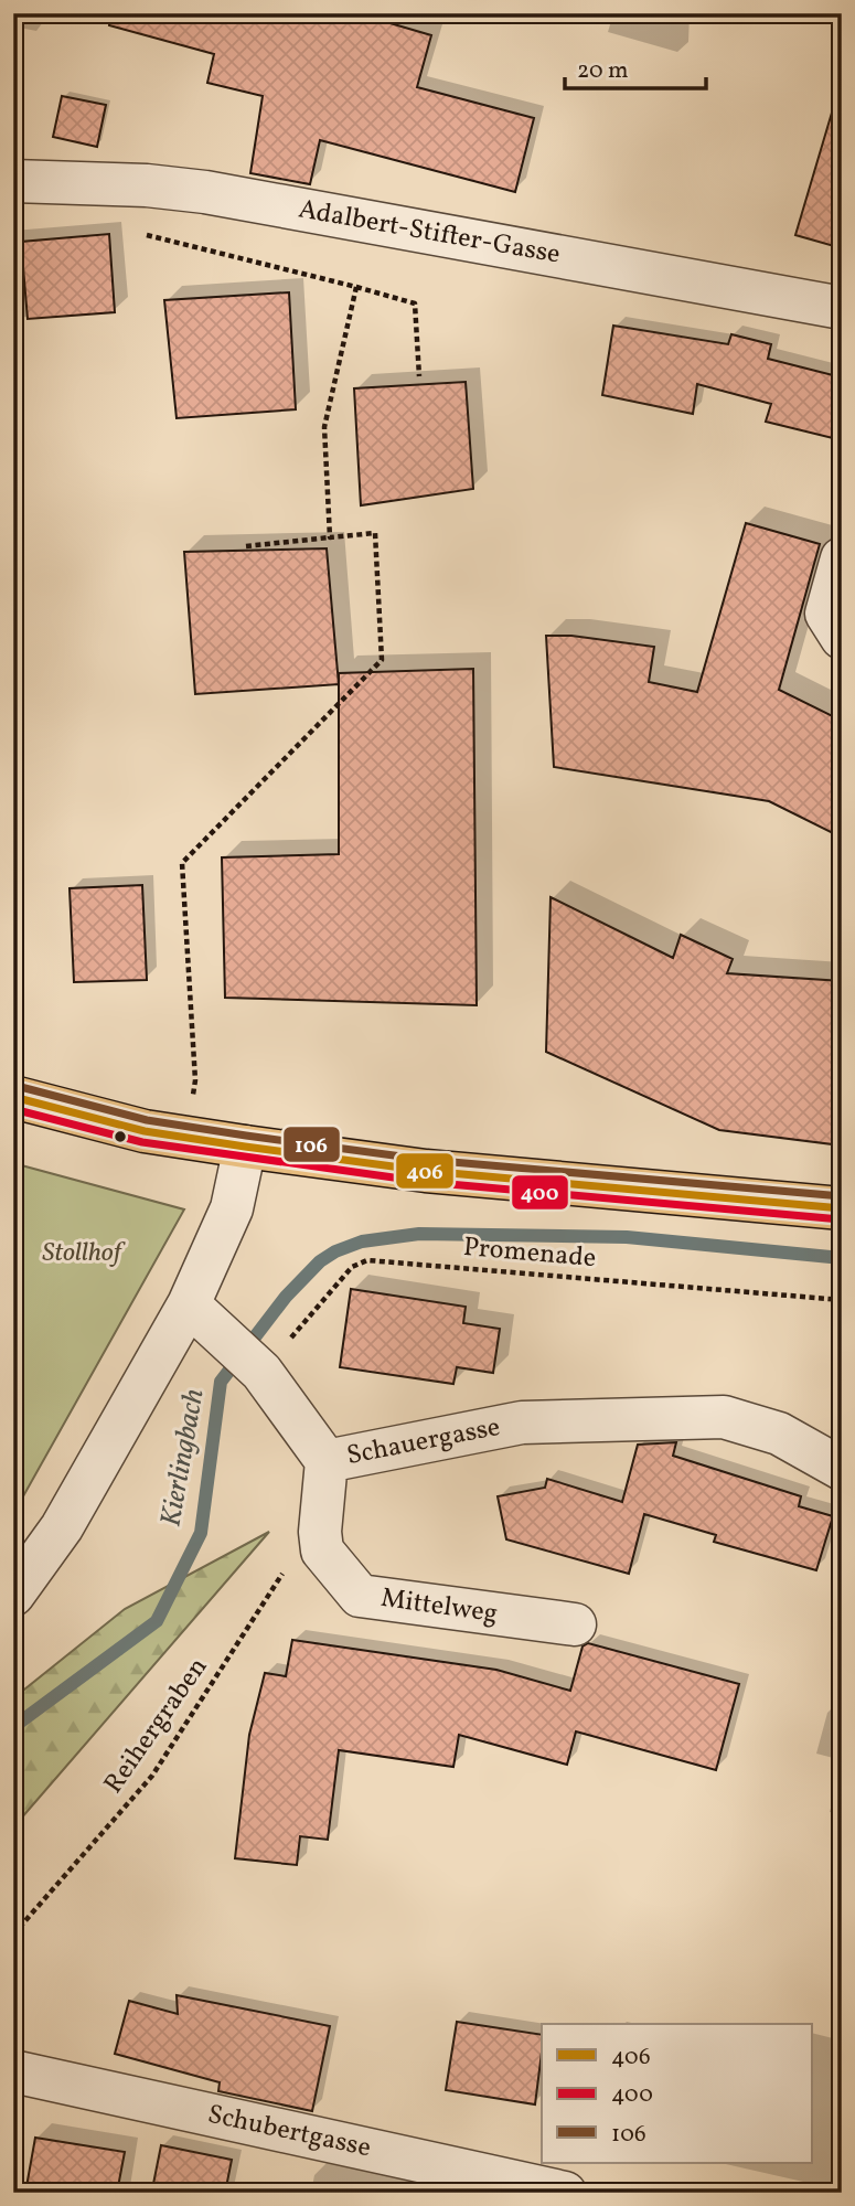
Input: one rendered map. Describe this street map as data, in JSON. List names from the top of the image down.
{
  "streets": {
    "street": [
      "Adalbert-Stifter-Gasse",
      "Schauergasse",
      "Mittelweg",
      "Schubertgasse"
    ],
    "path": ["Promenade", "Reihergraben"]
  },
  "crossings": [
    ["Promenade", "Schauergasse"],
    ["Schauergasse", "Mittelweg"],
    ["Mittelweg", "Reihergraben"]
  ],
  "water": ["Kierlingbach"],
  "parks": ["Stollhof"],
  "lines": ["transit line 106", "transit line 406", "transit line 400"],
  "legend": ["406", "400", "106"],
  "scale_bar": "20 m"
}
